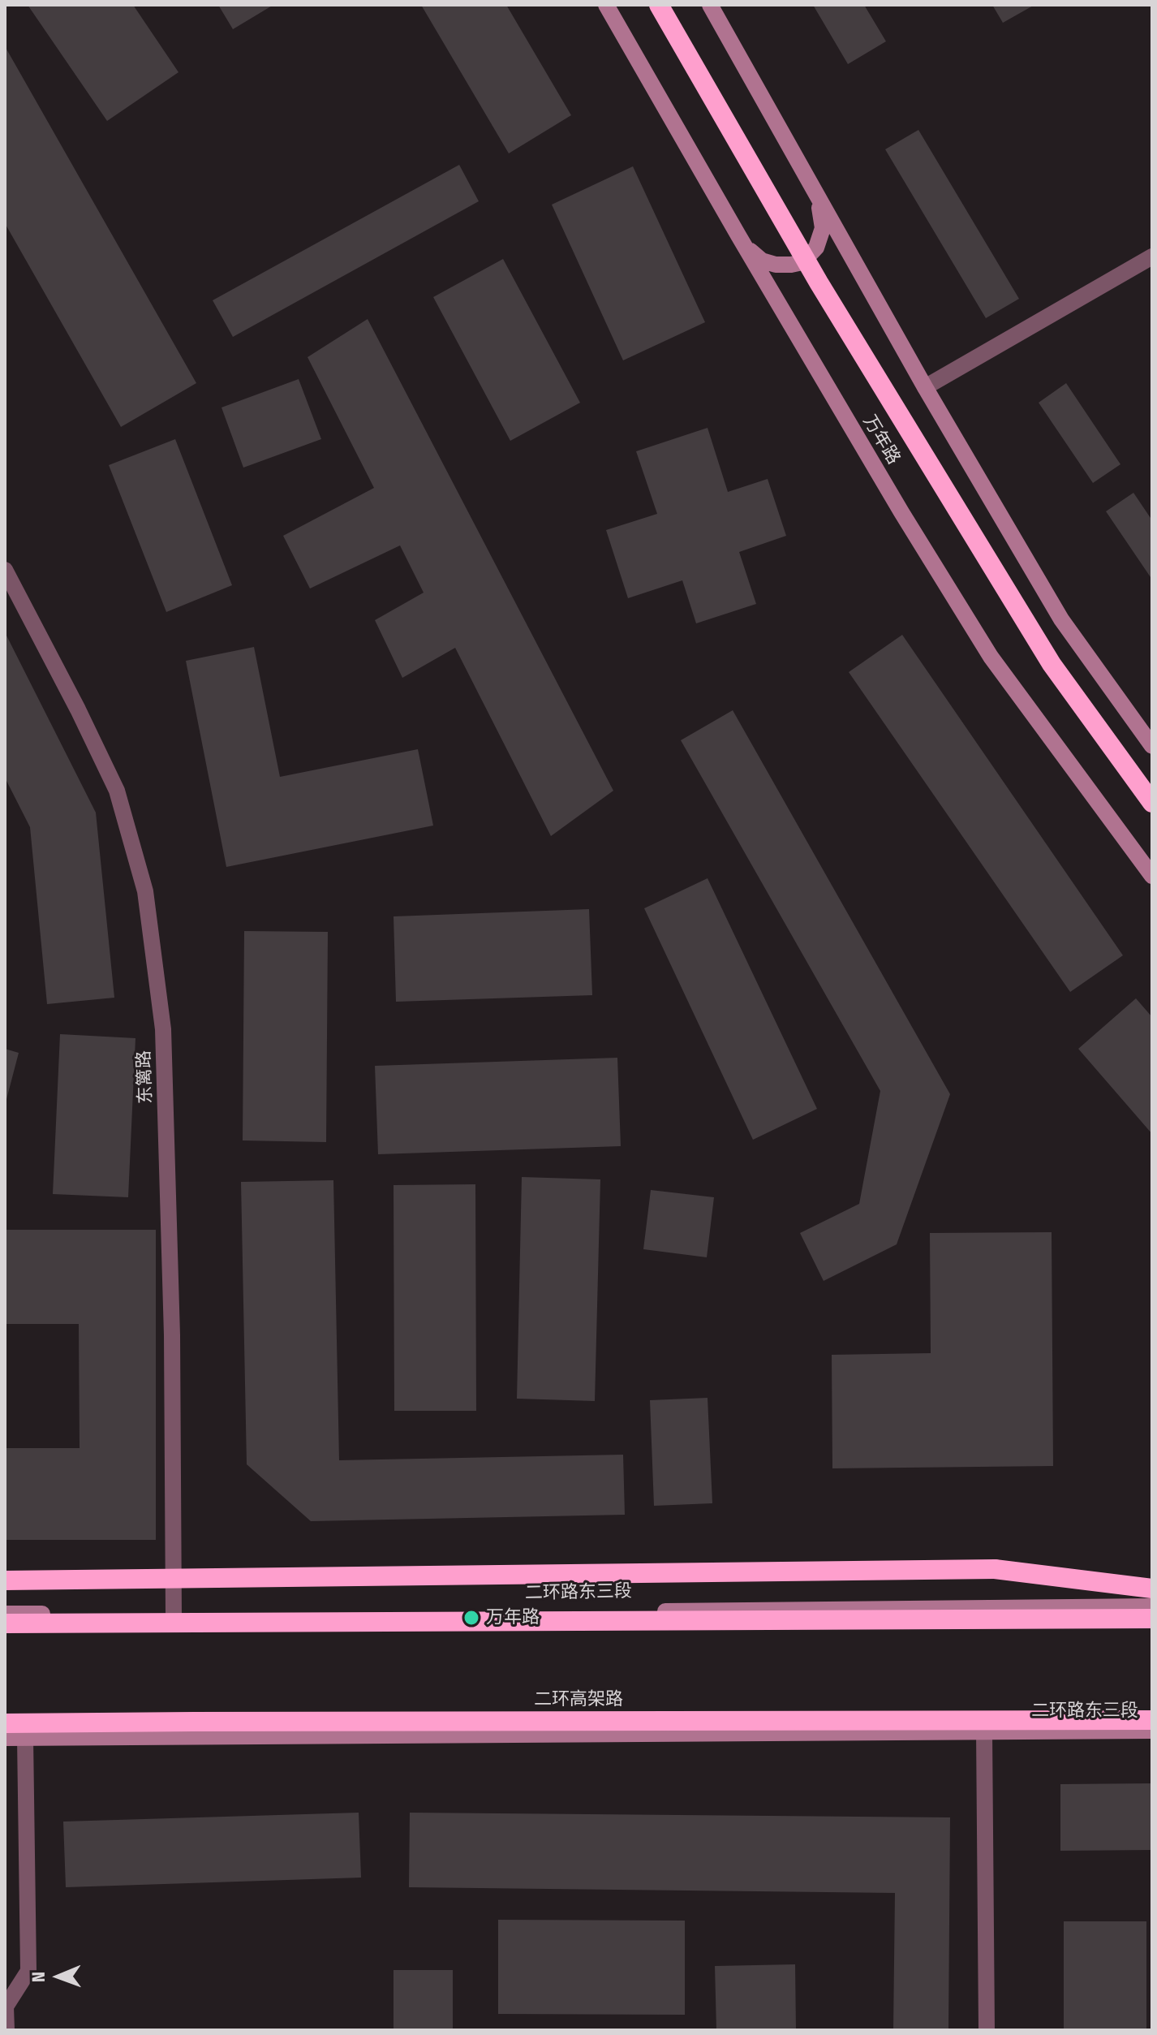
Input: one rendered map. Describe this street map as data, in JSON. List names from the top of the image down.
{
  "streets": {
    "highway": ["二环高架路"],
    "main road": ["万年路", "二环路东三段"],
    "street": ["东篱路"]
  },
  "crossings": [
    ["东篱路", "二环路东三段"],
    ["二环路东三段", "二环高架路"]
  ],
  "places": ["万年路"],
  "north": "left"
}
